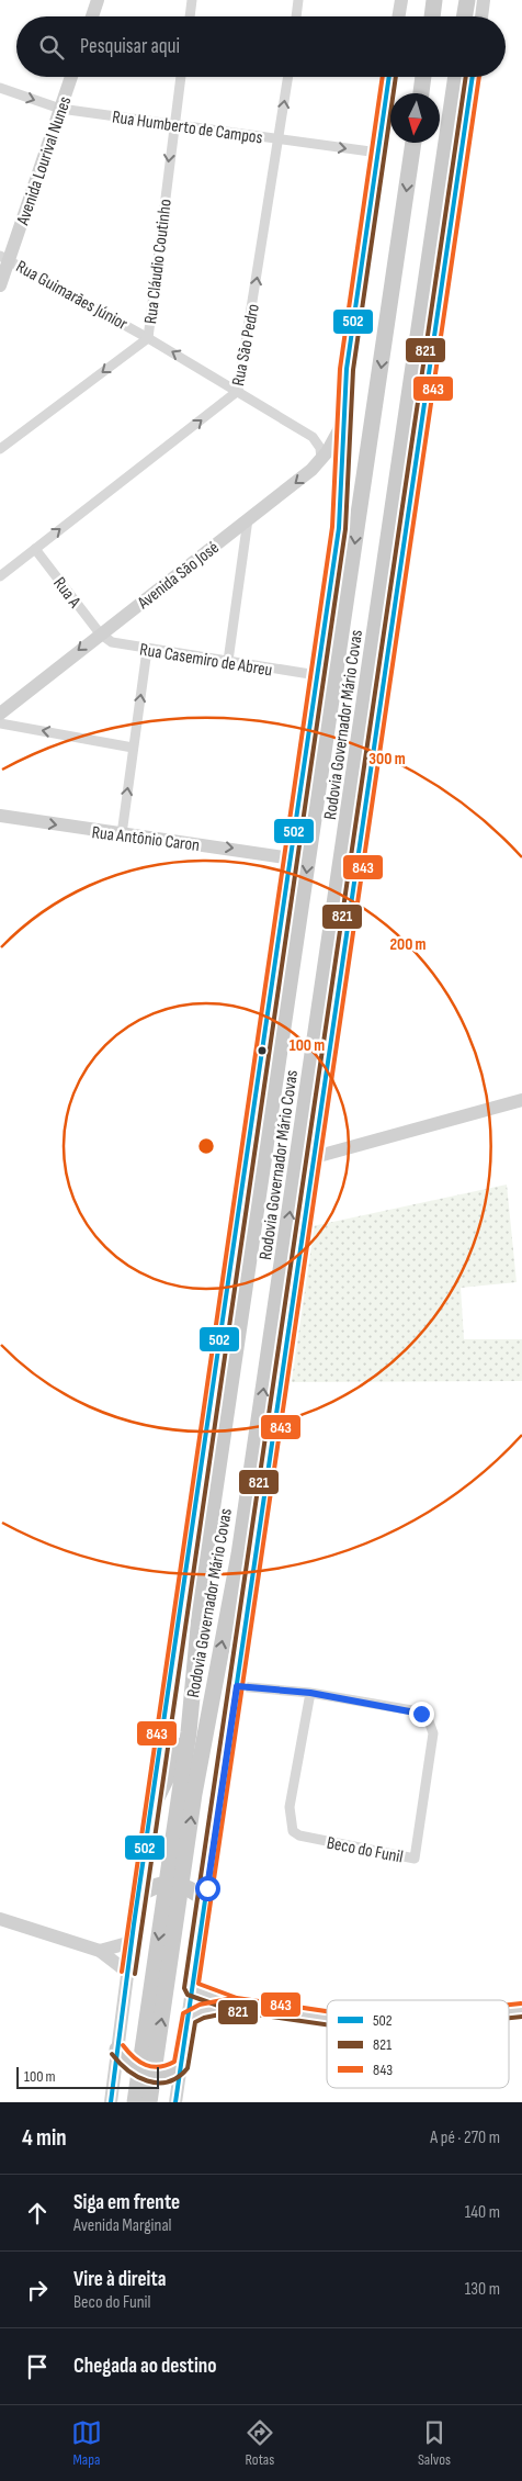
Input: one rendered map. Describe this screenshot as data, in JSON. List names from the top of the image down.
{
  "streets": {
    "main road": ["Rodovia Governador Mário Covas"],
    "street": [
      "Rua Humberto de Campos",
      "Avenida Lourival Nunes",
      "Rua Cláudio Coutinho",
      "Rua Guimarães Júnior",
      "Rua São Pedro",
      "Avenida São José",
      "Rua A",
      "Rua Casemiro de Abreu",
      "Rua Antônio Caron",
      "Beco do Funil"
    ]
  },
  "crossings": [
    ["Rua Humberto de Campos", "Avenida Lourival Nunes"],
    ["Rua Humberto de Campos", "Rua Cláudio Coutinho"],
    ["Rua Humberto de Campos", "Rua São Pedro"],
    ["Avenida Lourival Nunes", "Rua Guimarães Júnior"],
    ["Rua Cláudio Coutinho", "Rua Guimarães Júnior"],
    ["Rua Guimarães Júnior", "Rua São Pedro"],
    ["Rua Guimarães Júnior", "Avenida São José"],
    ["Rua São Pedro", "Rua A"],
    ["Avenida São José", "Rua A"],
    ["Avenida São José", "Rua Casemiro de Abreu"],
    ["Rua A", "Rua Casemiro de Abreu"]
  ],
  "one_way": [
    "Rua Humberto de Campos",
    "Rua Cláudio Coutinho",
    "Rua São Pedro",
    "Avenida São José"
  ],
  "lines": ["transit line 502", "transit line 821", "transit line 843"],
  "legend": ["502", "821", "843"],
  "scale_bar": "100 m",
  "north": "bottom",
  "page": {
    "search": "Pesquisar aqui",
    "scale": "100 m",
    "heading": ["4 min", "A pé · 270 m"],
    "list": [
      ["Siga em frente", "Avenida Marginal", "140 m"],
      ["Vire à direita", "Beco do Funil", "130 m"],
      "Chegada ao destino"
    ],
    "nav": ["Mapa", "Rotas", "Salvos"]
  },
  "rings": ["300 m", "200 m", "100 m"]
}
